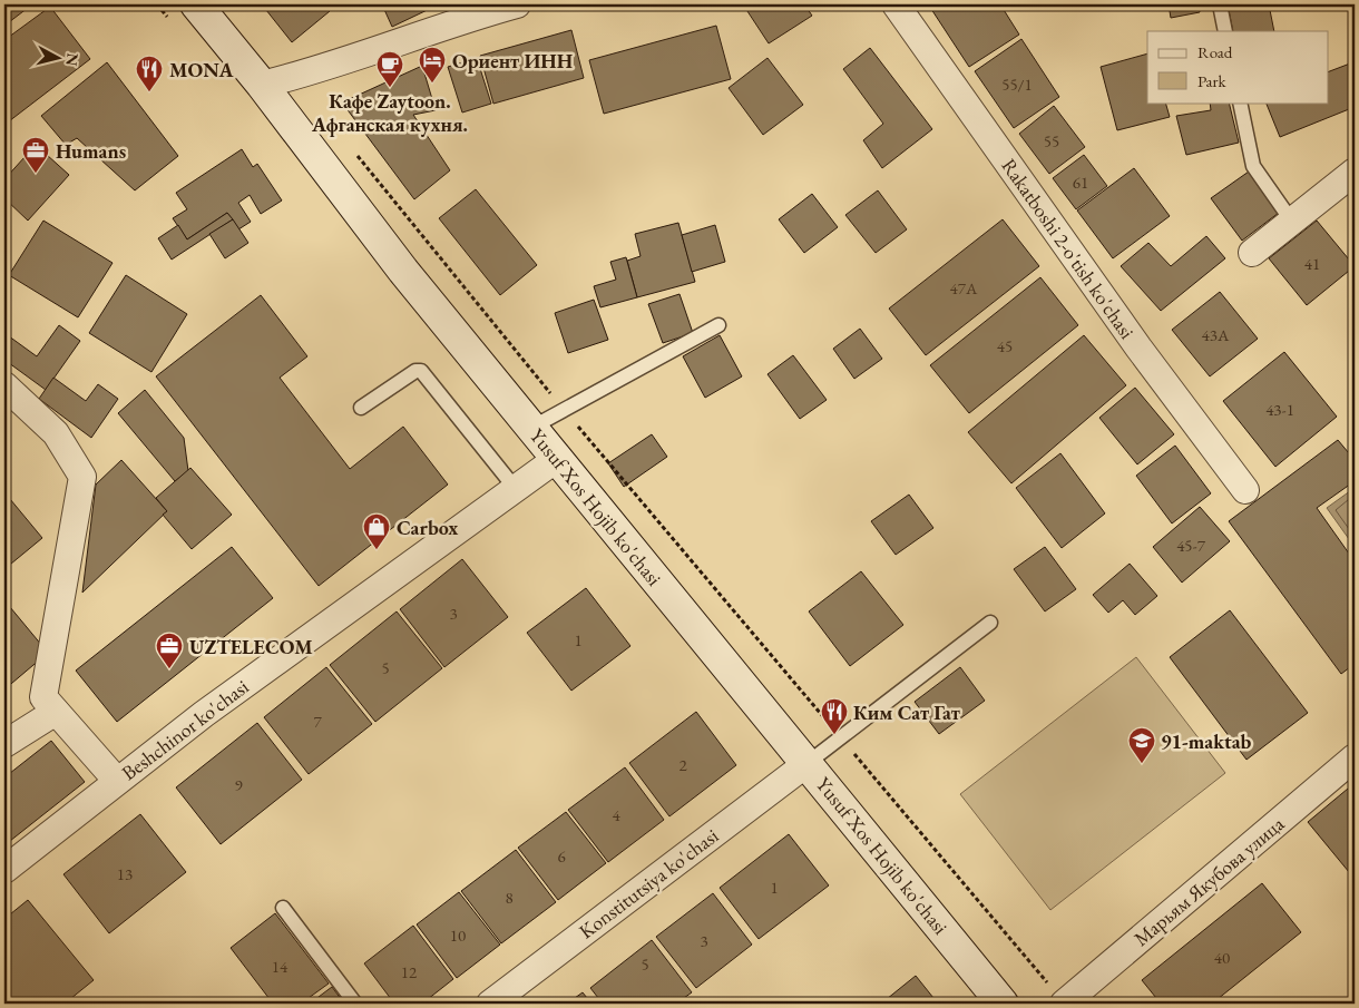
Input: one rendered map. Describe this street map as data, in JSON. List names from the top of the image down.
{
  "streets": {
    "main road": ["Yusuf Xos Hojib ko'chasi"],
    "street": [
      "Rakatboshi 2-o'tish ko'chasi",
      "Beshchinor ko'chasi",
      "Марьям Якубова улица",
      "Konstitutsiya ko'chasi"
    ]
  },
  "crossings": [
    ["Yusuf Xos Hojib ko'chasi", "Beshchinor ko'chasi"],
    ["Yusuf Xos Hojib ko'chasi", "Konstitutsiya ko'chasi"]
  ],
  "places": {
    "hotel": ["Ориент ИНН"],
    "cafe": ["Кафе Zaytoon. Афганская кухня."],
    "restaurant": ["MONA", "Ким Сат Гат"],
    "office": ["Humans", "UZTELECOM"],
    "shop": ["Carbox"],
    "school or university": ["91-maktab"]
  },
  "house_numbers": [
    "55/1",
    "55",
    "61",
    "41",
    "47A",
    "43A",
    "45",
    "43-1",
    "45-7",
    "3",
    "1",
    "5",
    "7",
    "2",
    "9",
    "4",
    "6",
    "13",
    "1",
    "8",
    "10",
    "3",
    "40",
    "5",
    "14",
    "12"
  ],
  "legend": ["Road", "Park"],
  "north": "right"
}
